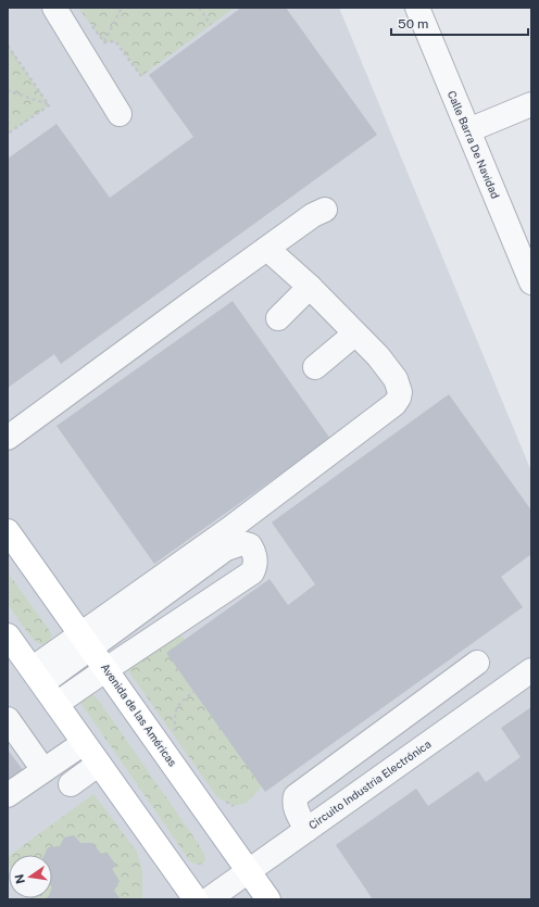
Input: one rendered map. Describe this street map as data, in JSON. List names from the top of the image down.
{
  "streets": {
    "main road": ["Avenida de las Américas"],
    "street": ["Calle Barra De Navidad", "Circuito Industria Electrónica"]
  },
  "crossings": [
    ["Avenida de las Américas", "Circuito Industria Electrónica"]
  ],
  "scale_bar": "50 m",
  "north": "left"
}
